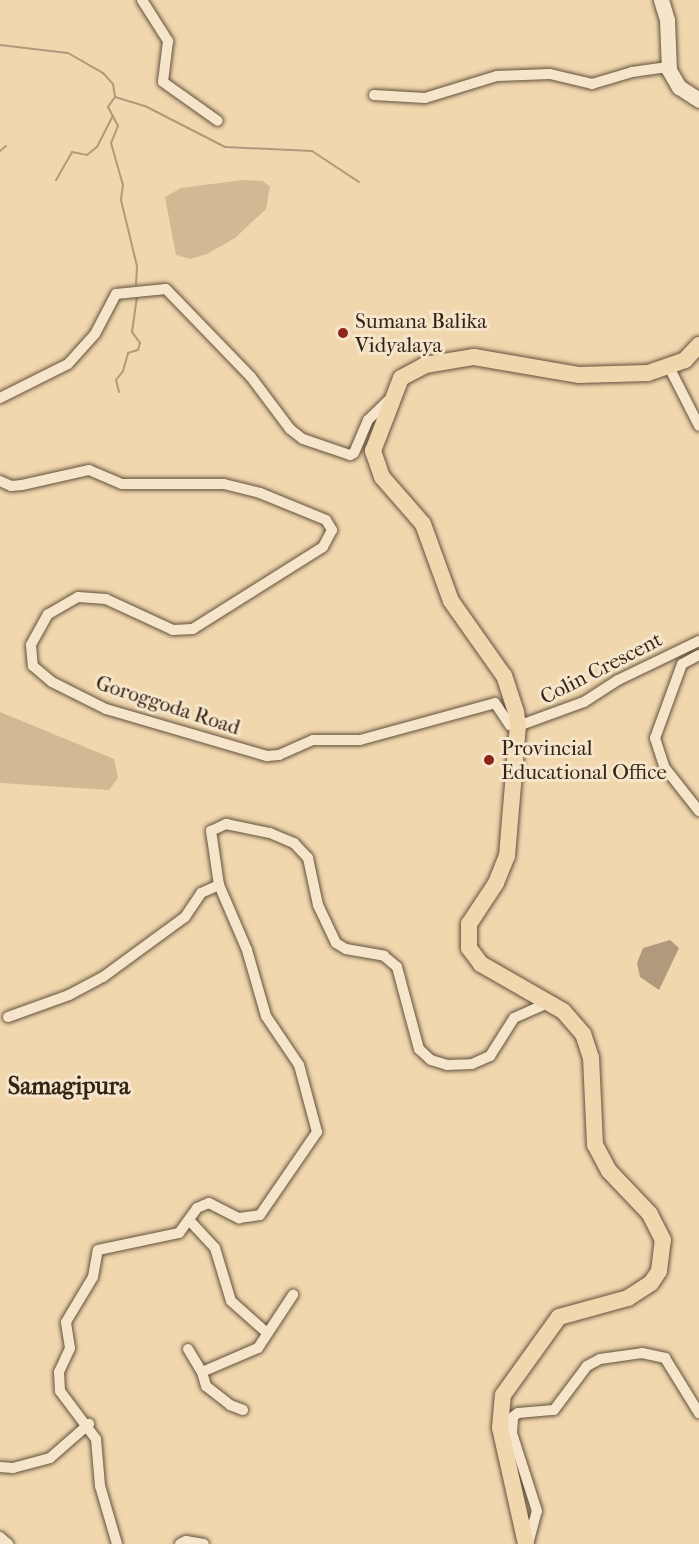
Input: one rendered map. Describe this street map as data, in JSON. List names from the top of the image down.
{
  "streets": {
    "street": ["Colin Crescent", "Goroggoda Road"]
  },
  "crossings": [
    ["Colin Crescent", "Goroggoda Road"]
  ],
  "districts": ["Samagipura"],
  "places": ["Sumana Balika Vidyalaya", "Provincial Educational Office"]
}
